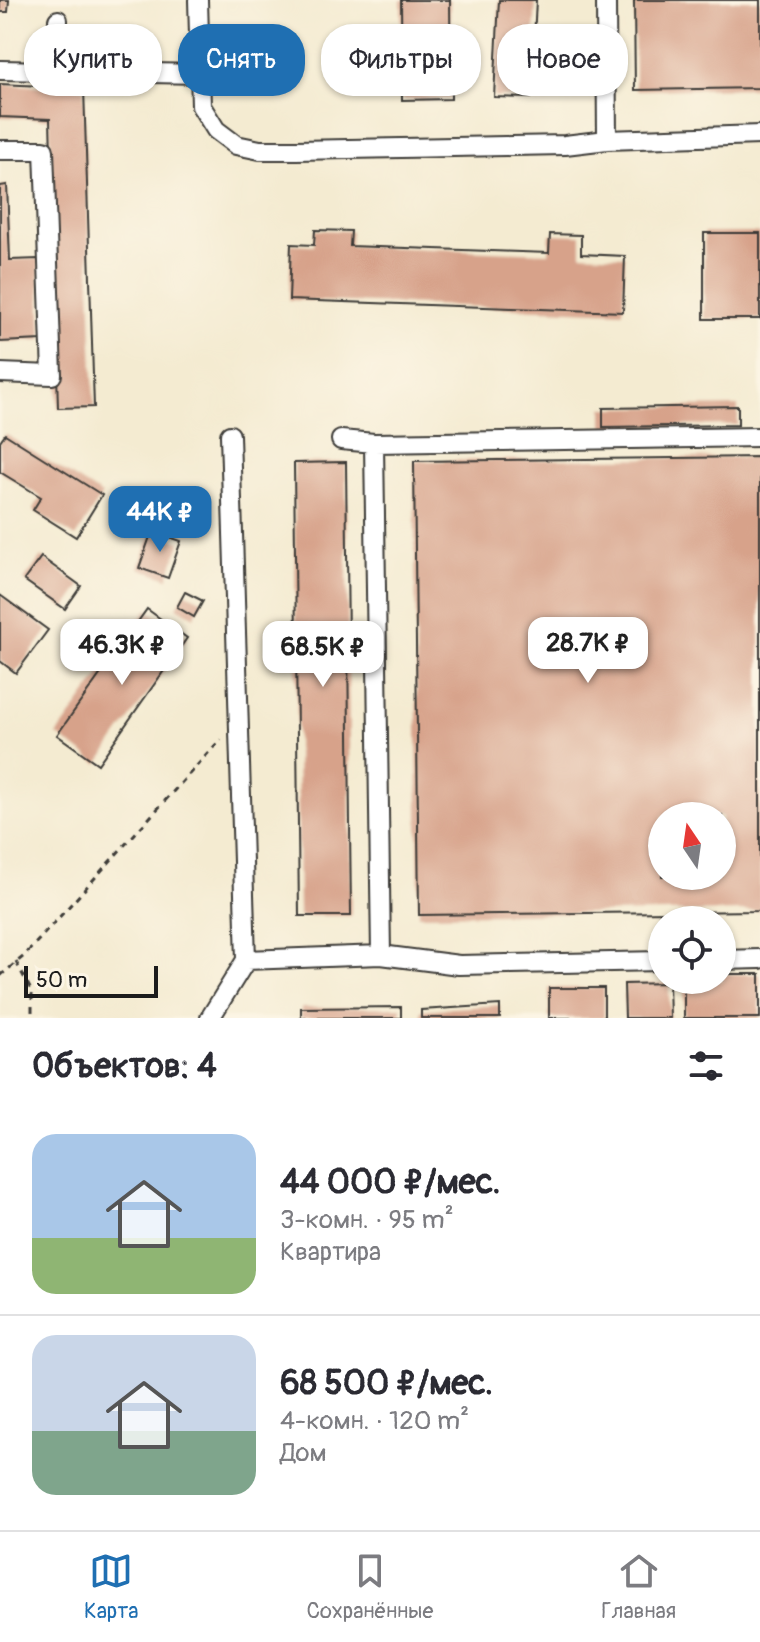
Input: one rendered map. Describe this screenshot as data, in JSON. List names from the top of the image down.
{
  "scale_bar": "50 m",
  "north": "top",
  "page": {
    "chip": [
      "Купить",
      "Снять",
      "Фильтры",
      "Новое"
    ],
    "price": [
      "44K ₽",
      "28.7K ₽",
      "46.3K ₽",
      "68.5K ₽"
    ],
    "scale": "50 m",
    "heading": "Объектов: 4",
    "list": [
      {
        "name": "44 000 ₽/мес.",
        "note": "3-комн. · 95 m² · Квартира"
      },
      {
        "name": "68 500 ₽/мес.",
        "note": "4-комн. · 120 m² · Дом"
      }
    ],
    "tabs": ["Карта", "Сохранённые", "Главная"]
  }
}
